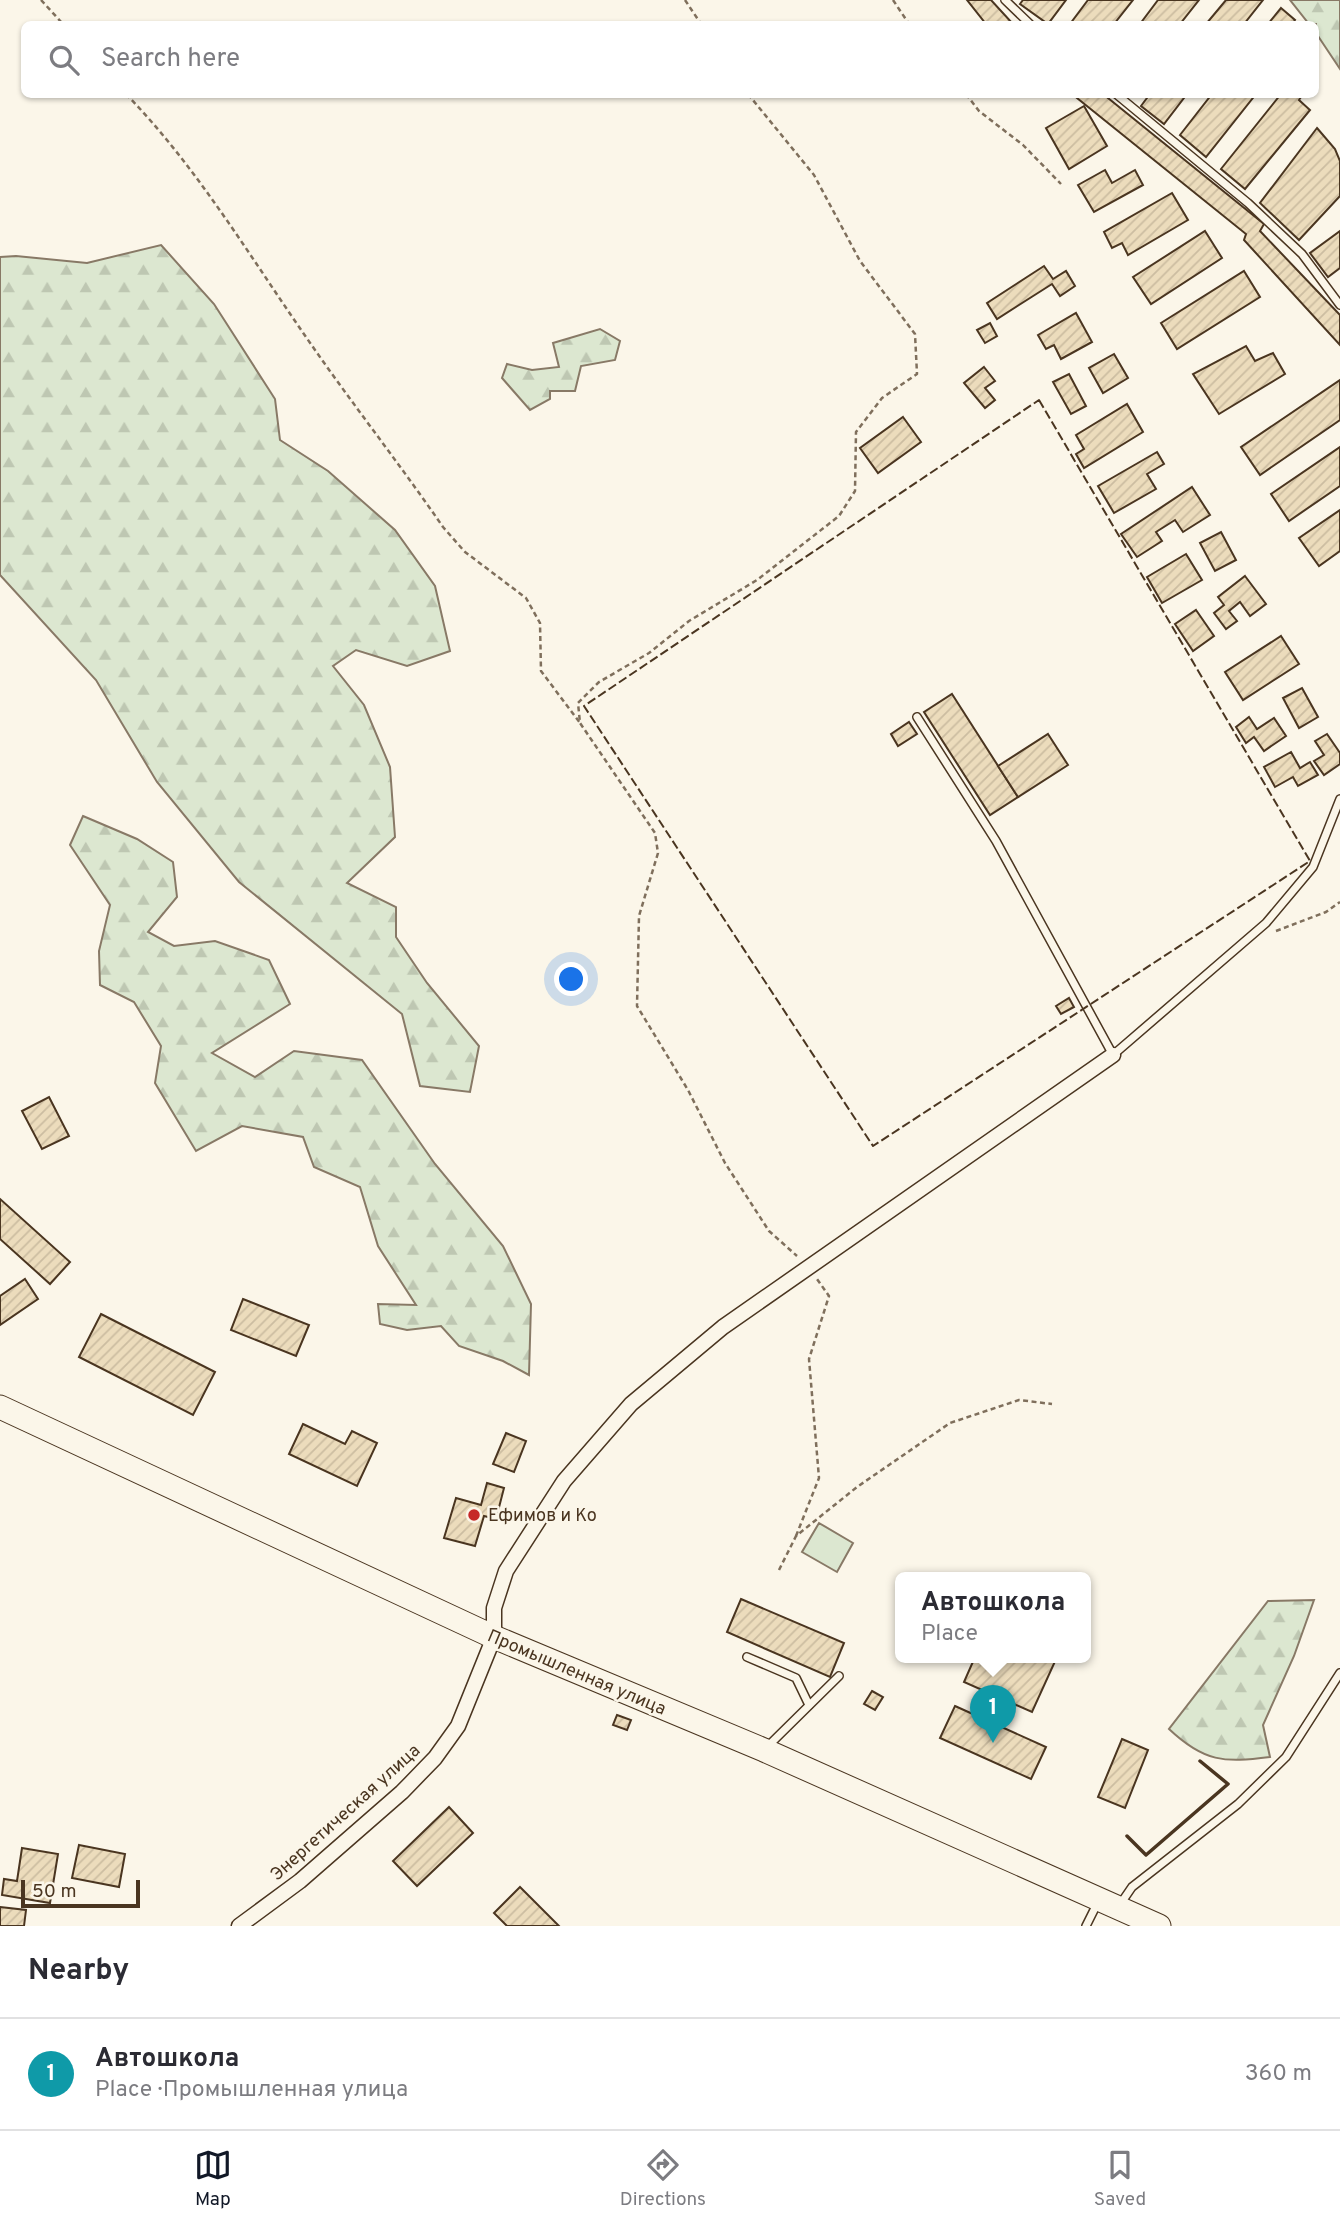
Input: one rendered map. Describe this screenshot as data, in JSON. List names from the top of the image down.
{
  "streets": {
    "main road": ["Промышленная улица"],
    "street": ["Энергетическая улица"]
  },
  "crossings": [
    ["Промышленная улица", "Энергетическая улица"]
  ],
  "places": ["Ефимов и Ко"],
  "scale_bar": "50 m",
  "page": {
    "search": "Search here",
    "popup": ["Автошкола", "Place"],
    "pins": "1",
    "scale": "50 m",
    "heading": "Nearby",
    "list": [
      {
        "mark": "1",
        "name": "Автошкола",
        "note": "Place · Промышленная улица",
        "value": "360 m"
      }
    ],
    "nav": ["Map", "Directions", "Saved"]
  }
}
